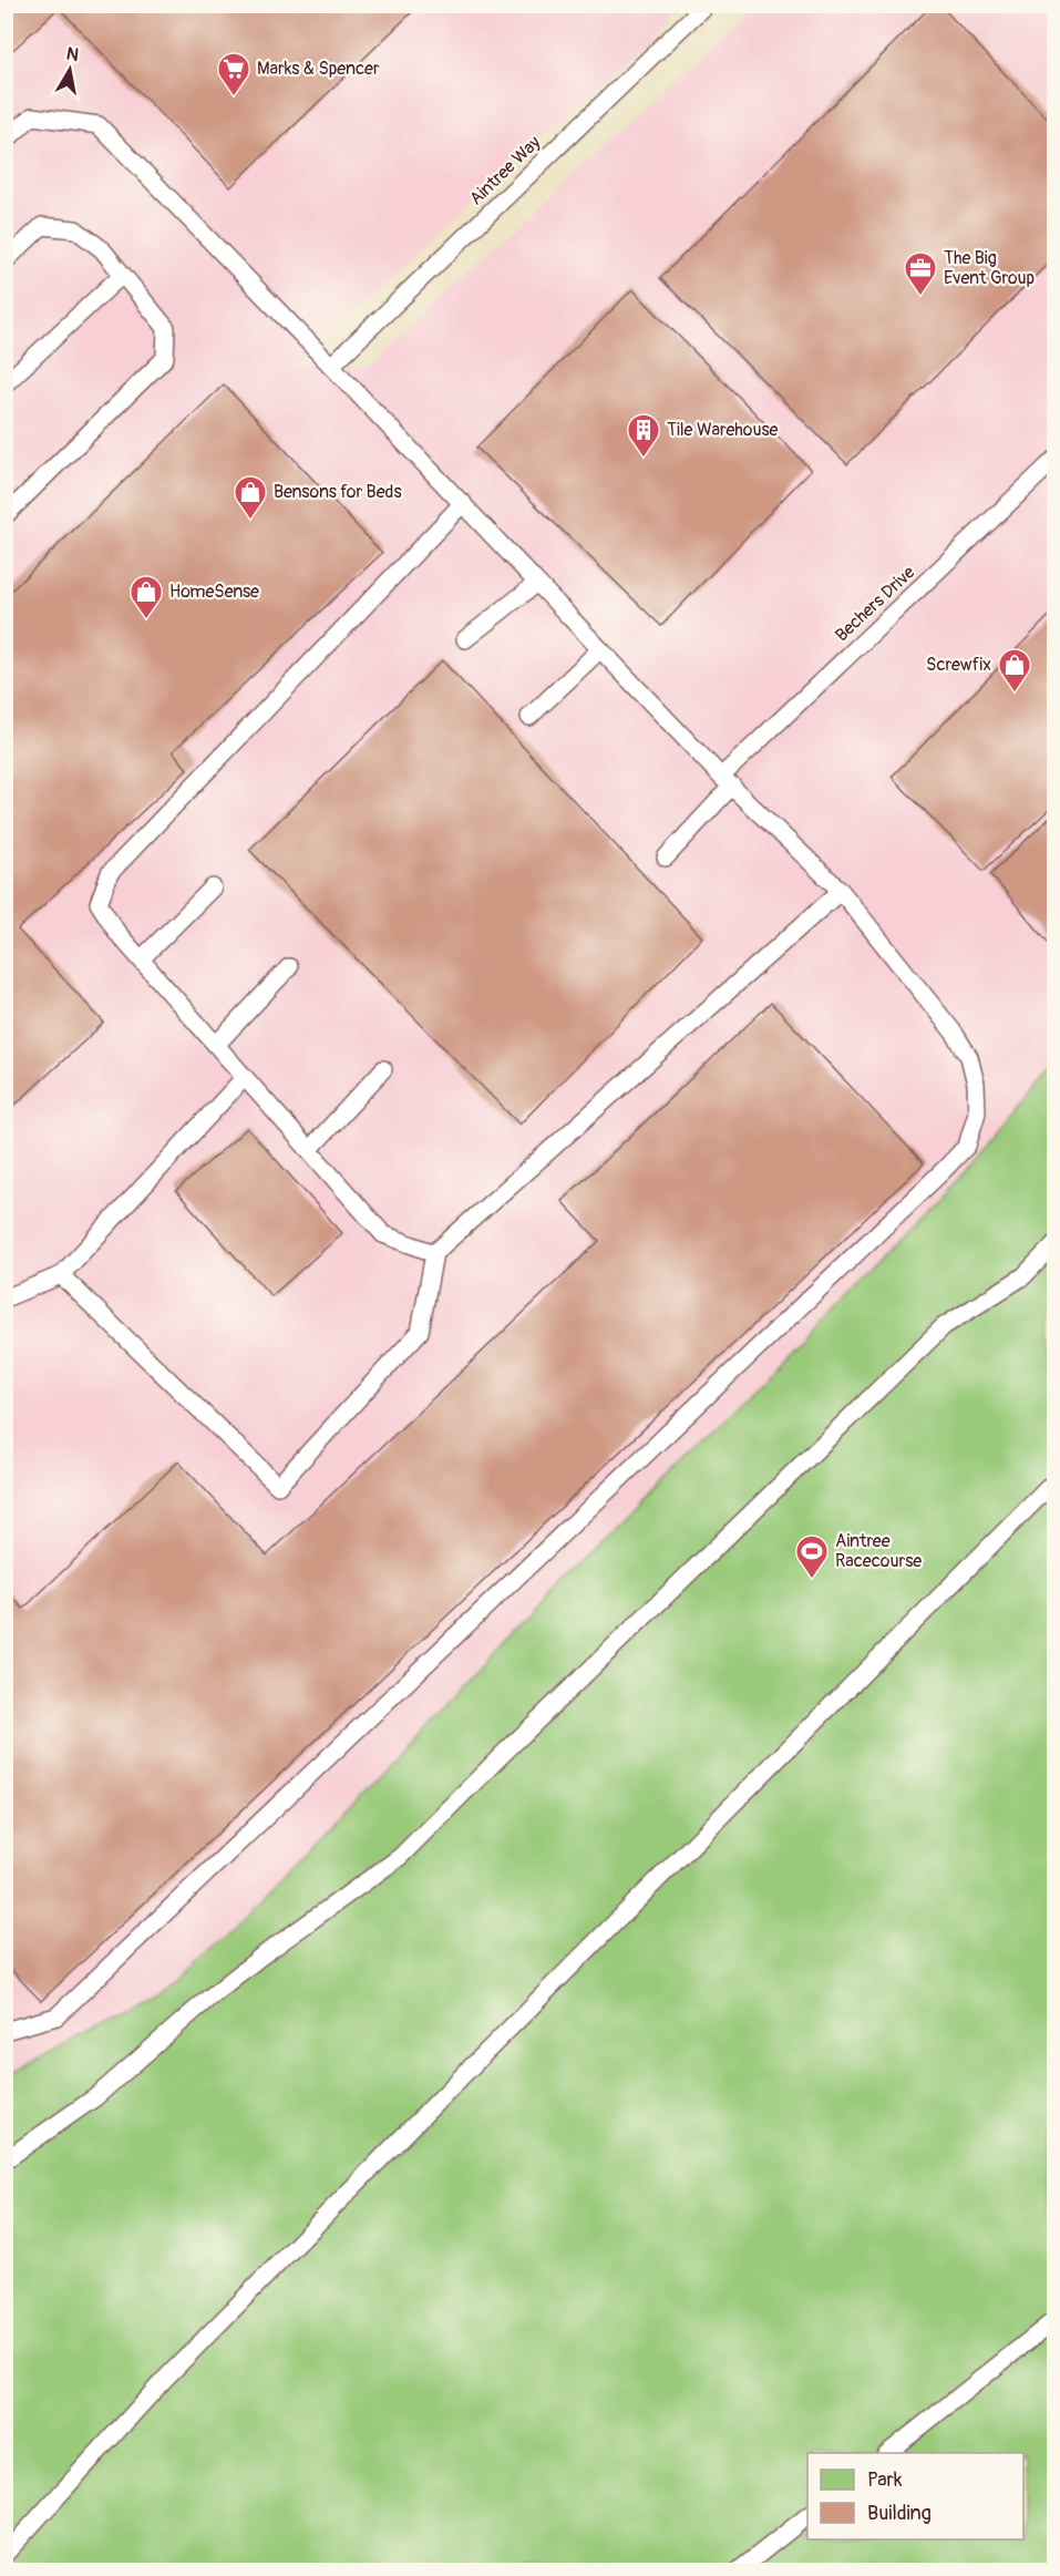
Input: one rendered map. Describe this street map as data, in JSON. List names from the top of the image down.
{
  "streets": {
    "lane": ["Aintree Way", "Bechers Drive"]
  },
  "places": {
    "supermarket": ["Marks & Spencer"],
    "office": ["The Big Event Group"],
    "building": ["Tile Warehouse"],
    "shop": ["Bensons for Beds", "HomeSense", "Screwfix"],
    "sports": ["Aintree Racecourse"]
  },
  "legend": ["Park", "Building"],
  "north": "top"
}
